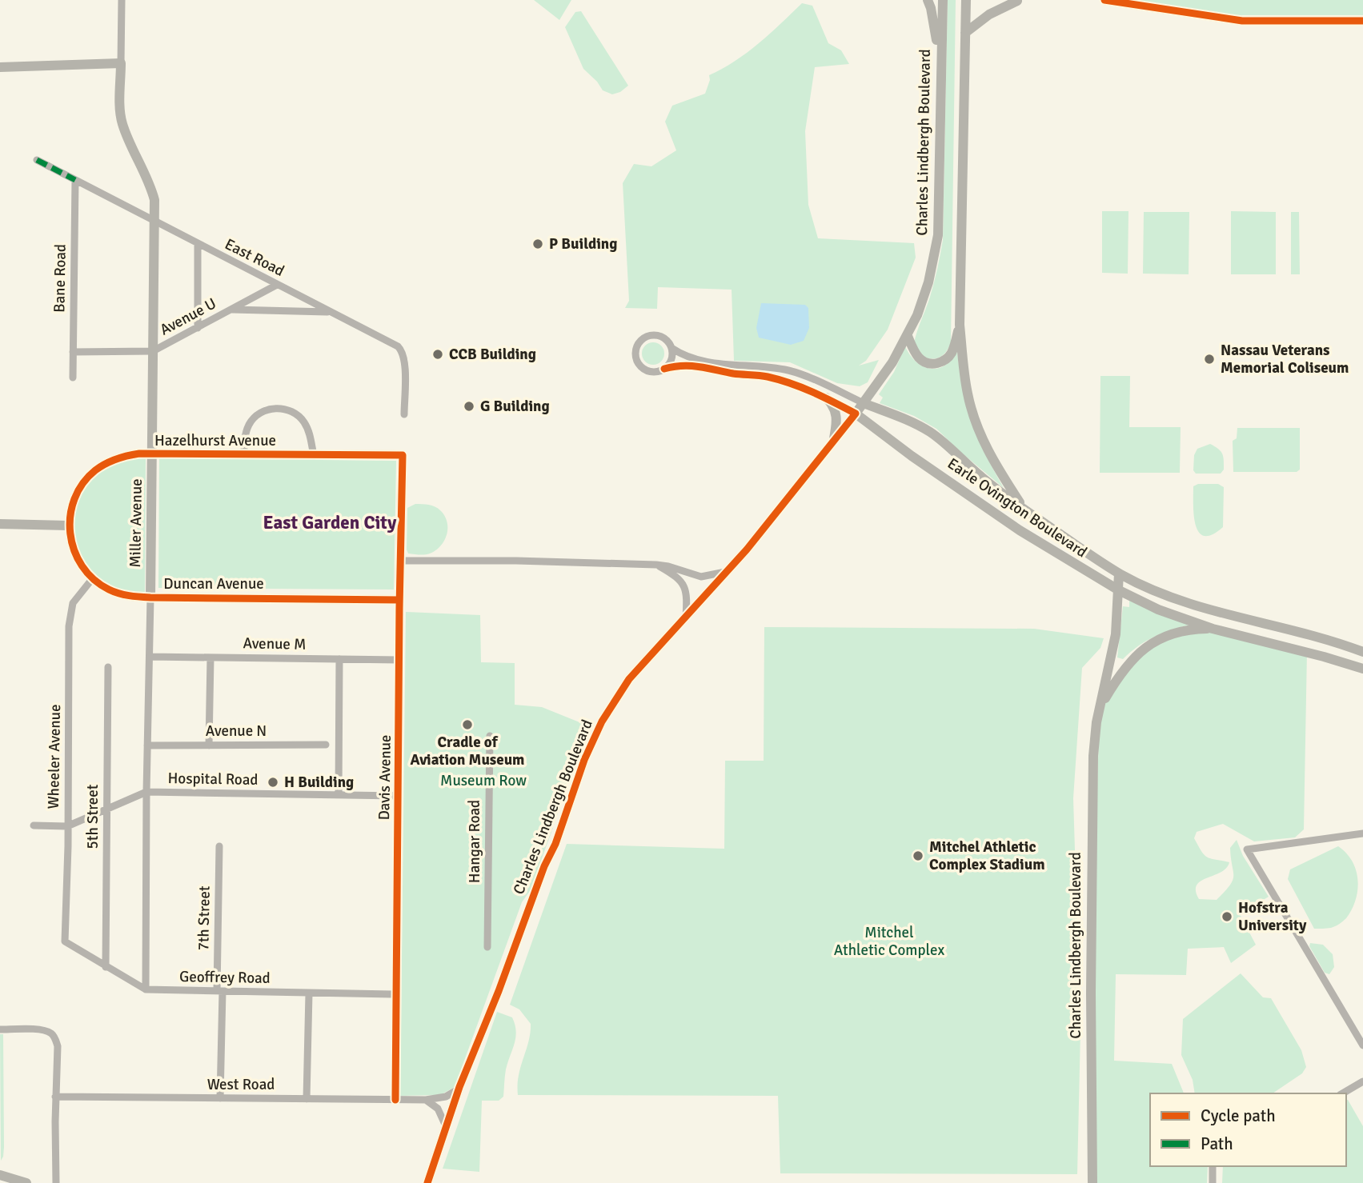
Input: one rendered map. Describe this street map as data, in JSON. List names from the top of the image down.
{
  "streets": {
    "street": [
      "Charles Lindbergh Boulevard",
      "East Road",
      "Bane Road",
      "Avenue U",
      "Hazelhurst Avenue",
      "Earle Ovington Boulevard",
      "Miller Avenue",
      "Duncan Avenue",
      "Avenue M",
      "Avenue N",
      "Wheeler Avenue",
      "Davis Avenue",
      "Hospital Road",
      "5th Street",
      "Hangar Road",
      "7th Street",
      "Geoffrey Road",
      "West Road"
    ]
  },
  "crossings": [
    ["Charles Lindbergh Boulevard", "Earle Ovington Boulevard"],
    ["Charles Lindbergh Boulevard", "West Road"],
    ["East Road", "Bane Road"],
    ["East Road", "Avenue U"],
    ["East Road", "Miller Avenue"],
    ["Bane Road", "Avenue U"],
    ["Avenue U", "Miller Avenue"],
    ["Hazelhurst Avenue", "Miller Avenue"],
    ["Hazelhurst Avenue", "Duncan Avenue"],
    ["Hazelhurst Avenue", "Davis Avenue"],
    ["Miller Avenue", "Duncan Avenue"],
    ["Miller Avenue", "Avenue M"],
    ["Miller Avenue", "Avenue N"],
    ["Miller Avenue", "Hospital Road"],
    ["Miller Avenue", "Geoffrey Road"],
    ["Duncan Avenue", "Wheeler Avenue"],
    ["Duncan Avenue", "Davis Avenue"],
    ["Avenue M", "Davis Avenue"],
    ["Wheeler Avenue", "Hospital Road"],
    ["Wheeler Avenue", "Geoffrey Road"],
    ["Davis Avenue", "Hospital Road"],
    ["Davis Avenue", "Geoffrey Road"],
    ["Davis Avenue", "West Road"],
    ["Hospital Road", "5th Street"],
    ["5th Street", "Geoffrey Road"],
    ["7th Street", "Geoffrey Road"],
    ["7th Street", "West Road"]
  ],
  "districts": ["East Garden City"],
  "parks": ["Museum Row", "Mitchel Athletic Complex"],
  "places": [
    "P Building",
    "CCB Building",
    "Nassau Veterans Memorial Coliseum",
    "G Building",
    "Cradle of Aviation Museum",
    "H Building",
    "Mitchel Athletic Complex Stadium",
    "Hofstra University"
  ],
  "legend": ["Cycle path", "Path"]
}
